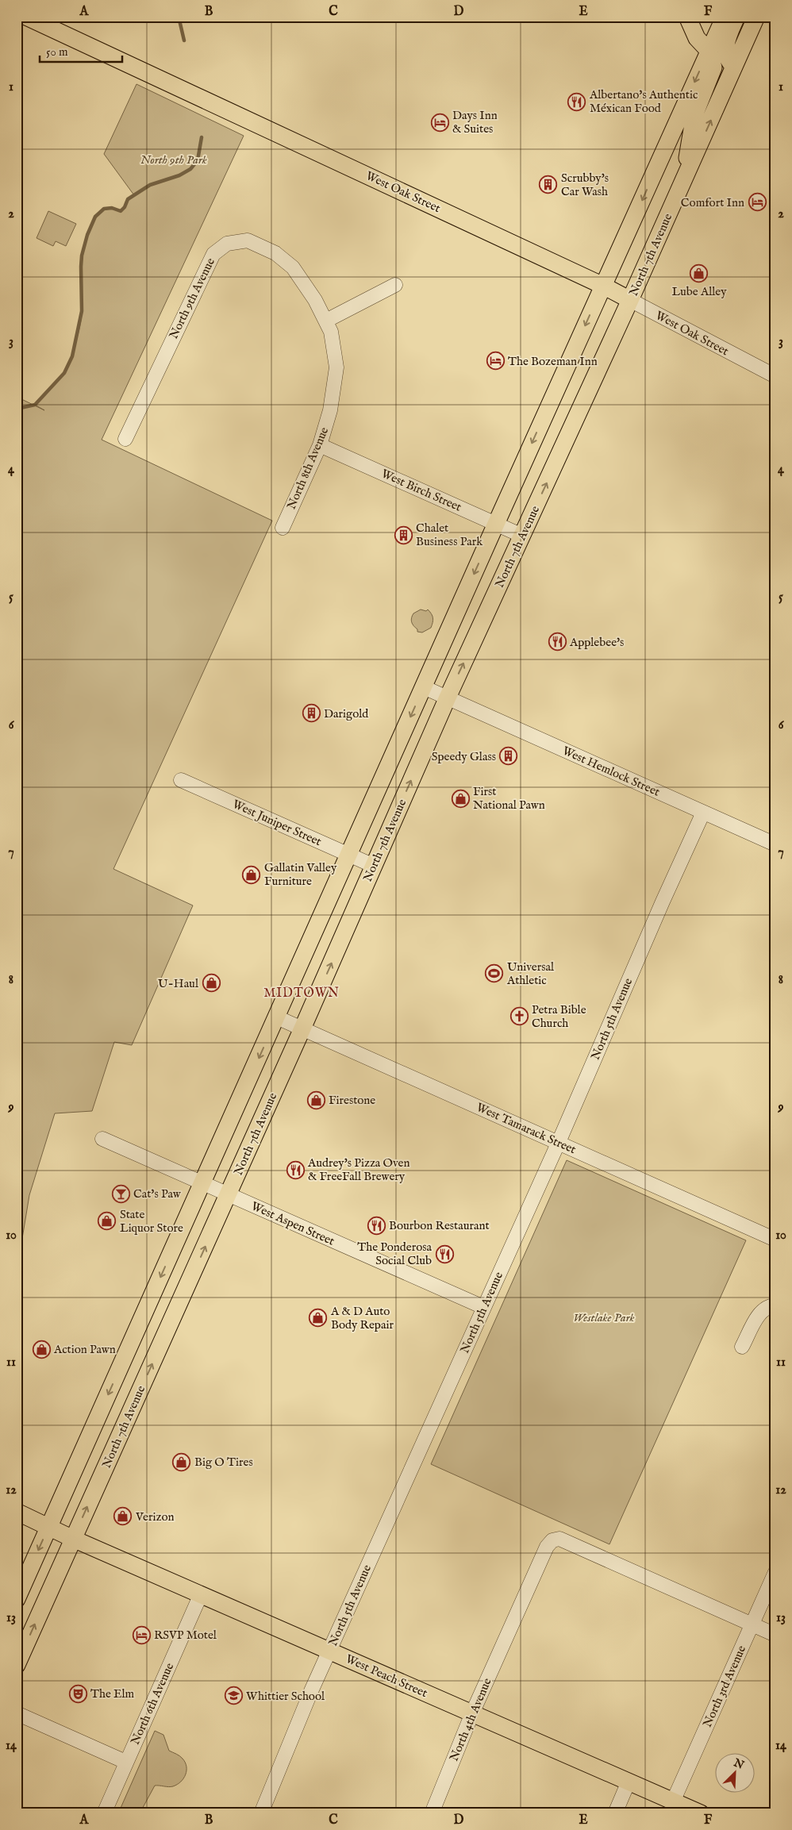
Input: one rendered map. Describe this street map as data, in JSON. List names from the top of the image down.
{
  "streets": {
    "main road": ["West Oak Street", "North 7th Avenue", "West Peach Street"],
    "street": [
      "North 9th Avenue",
      "North 8th Avenue",
      "West Birch Street",
      "West Hemlock Street",
      "West Juniper Street",
      "North 5th Avenue",
      "West Tamarack Street",
      "West Aspen Street",
      "North 3rd Avenue",
      "North 6th Avenue",
      "North 4th Avenue"
    ]
  },
  "crossings": [
    ["West Oak Street", "North 7th Avenue"],
    ["North 7th Avenue", "West Birch Street"],
    ["North 7th Avenue", "West Hemlock Street"],
    ["North 7th Avenue", "West Juniper Street"],
    ["North 7th Avenue", "West Tamarack Street"],
    ["North 7th Avenue", "West Aspen Street"],
    ["North 7th Avenue", "West Peach Street"],
    ["North 9th Avenue", "North 8th Avenue"],
    ["North 8th Avenue", "West Birch Street"],
    ["West Hemlock Street", "North 5th Avenue"],
    ["North 5th Avenue", "West Tamarack Street"],
    ["North 5th Avenue", "West Aspen Street"],
    ["North 5th Avenue", "West Peach Street"],
    ["West Peach Street", "North 3rd Avenue"],
    ["West Peach Street", "North 6th Avenue"],
    ["West Peach Street", "North 4th Avenue"],
    ["North 3rd Avenue", "North 4th Avenue"]
  ],
  "districts": ["MIDTOWN"],
  "parks": ["North 9th Park", "Westlake Park"],
  "places": {
    "restaurant": [
      "Albertano's Authentic Méxican Food",
      "Applebee's",
      "Audrey's Pizza Oven & FreeFall Brewery",
      "Bourbon Restaurant",
      "The Ponderosa Social Club"
    ],
    "hotel": [
      "Days Inn & Suites",
      "Comfort Inn",
      "The Bozeman Inn",
      "RSVP Motel"
    ],
    "building": [
      "Scrubby's Car Wash",
      "Chalet Business Park",
      "Darigold",
      "Speedy Glass"
    ],
    "shop": [
      "Lube Alley",
      "First National Pawn",
      "Gallatin Valley Furniture",
      "U-Haul",
      "Firestone",
      "State Liquor Store",
      "A & D Auto Body Repair",
      "Action Pawn",
      "Big O Tires",
      "Verizon"
    ],
    "sports": ["Universal Athletic"],
    "church": ["Petra Bible Church"],
    "bar": ["Cat's Paw"],
    "theatre": ["The Elm"],
    "school or university": ["Whittier School"]
  },
  "scale_bar": "50 m",
  "north": "top right",
  "grid": {
    "columns": [
      "A",
      "B",
      "C",
      "D",
      "E",
      "F"
    ],
    "rows": [
      "1",
      "2",
      "3",
      "4",
      "5",
      "6",
      "7",
      "8",
      "9",
      "10",
      "11",
      "12",
      "13",
      "14"
    ]
  }
}
